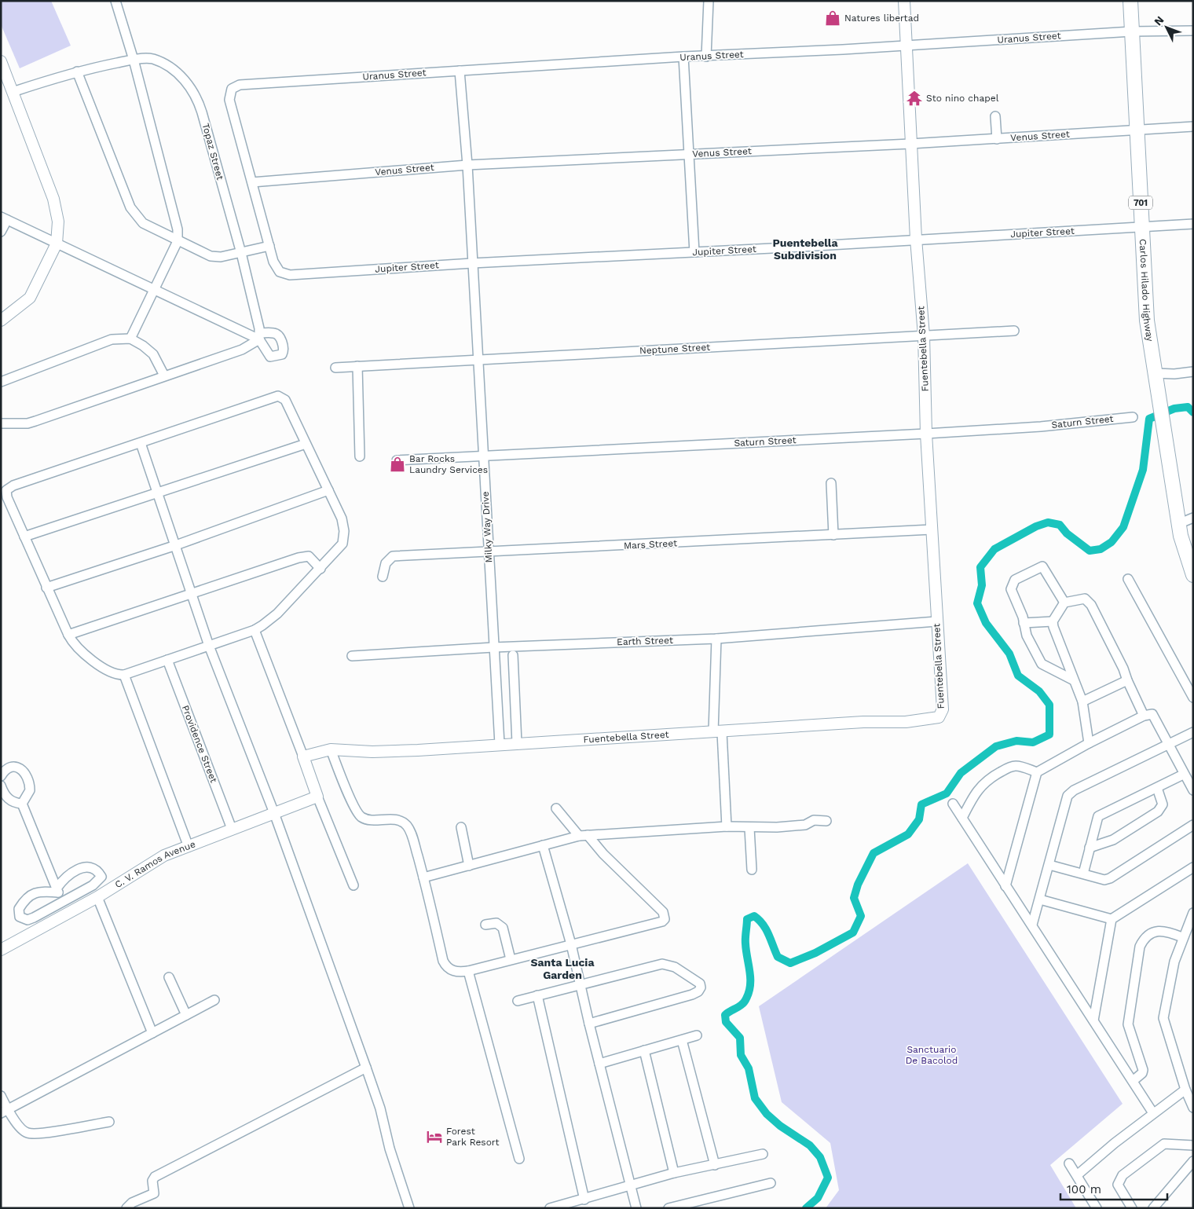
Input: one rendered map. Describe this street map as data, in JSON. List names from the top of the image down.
{
  "streets": {
    "main road": ["701", "Carlos Hilado Highway"],
    "street": [
      "Uranus Street",
      "Venus Street",
      "Topaz Street",
      "Jupiter Street",
      "Neptune Street",
      "Fuentebella Street",
      "Saturn Street",
      "Milky Way Drive",
      "Mars Street",
      "Earth Street",
      "Providence Street",
      "C. V. Ramos Avenue"
    ]
  },
  "crossings": [
    ["Uranus Street", "Venus Street"],
    ["Uranus Street", "Carlos Hilado Highway"],
    ["Uranus Street", "Fuentebella Street"],
    ["Uranus Street", "Milky Way Drive"],
    ["Venus Street", "Carlos Hilado Highway"],
    ["Venus Street", "Fuentebella Street"],
    ["Venus Street", "Milky Way Drive"],
    ["Jupiter Street", "Carlos Hilado Highway"],
    ["Jupiter Street", "Fuentebella Street"],
    ["Jupiter Street", "Milky Way Drive"],
    ["Neptune Street", "Fuentebella Street"],
    ["Neptune Street", "Milky Way Drive"],
    ["Fuentebella Street", "Saturn Street"],
    ["Fuentebella Street", "Milky Way Drive"],
    ["Fuentebella Street", "Mars Street"],
    ["Fuentebella Street", "Earth Street"],
    ["Saturn Street", "Milky Way Drive"],
    ["Milky Way Drive", "Mars Street"],
    ["Milky Way Drive", "Earth Street"],
    ["Providence Street", "C. V. Ramos Avenue"]
  ],
  "districts": ["Puentebella Subdivision", "Santa Lucia Garden"],
  "parks": ["Sanctuario De Bacolod"],
  "places": {
    "shop": ["Natures libertad", "Bar Rocks Laundry Services"],
    "temple": ["Sto nino chapel"],
    "hotel": ["Forest Park Resort"]
  },
  "scale_bar": "100 m",
  "north": "top left"
}
